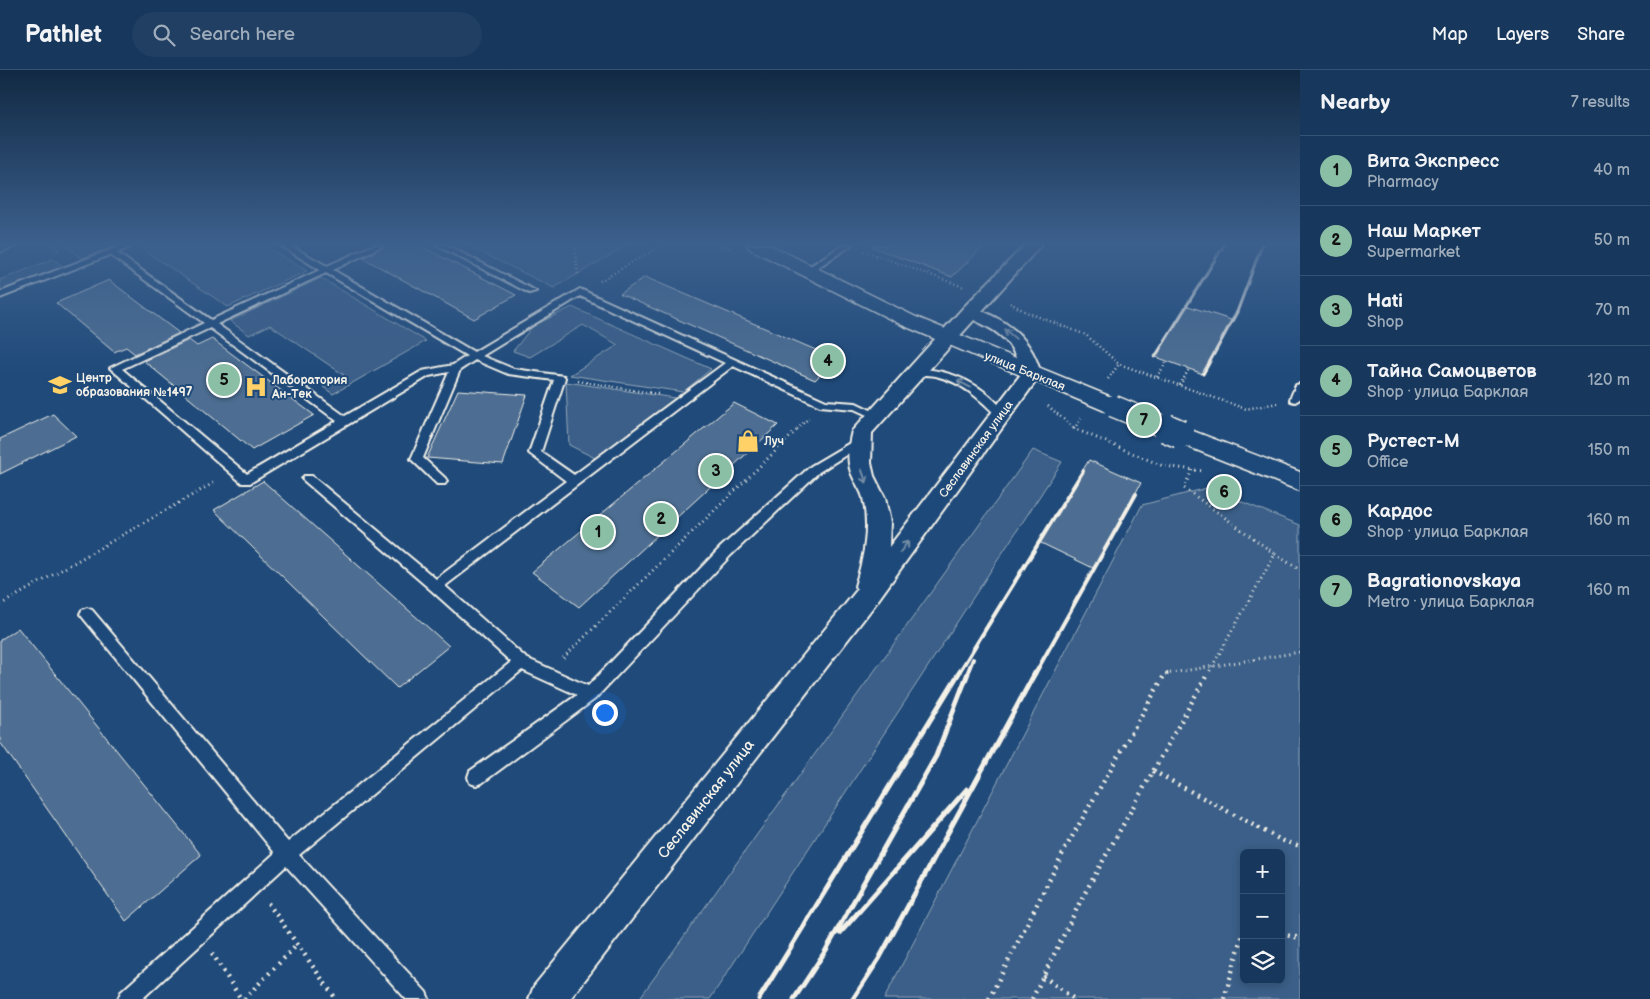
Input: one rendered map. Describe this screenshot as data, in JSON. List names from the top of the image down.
{
  "streets": {
    "main road": ["улица Барклая"],
    "street": ["Сеславинская улица"]
  },
  "crossings": [
    ["улица Барклая", "Сеславинская улица"]
  ],
  "places": {
    "school or university": ["Центр образования №1497"],
    "hospital": ["Лаборатория Ан-Тек"],
    "shop": ["Луч"]
  },
  "page": {
    "header": "Pathlet",
    "search": "Search here",
    "nav": ["Map", "Layers", "Share"],
    "heading": ["Nearby", "7 results"],
    "list": [
      {
        "mark": "1",
        "name": "Вита Экспресс",
        "note": "Pharmacy",
        "value": "40 m"
      },
      {
        "mark": "2",
        "name": "Наш Маркет",
        "note": "Supermarket",
        "value": "50 m"
      },
      {
        "mark": "3",
        "name": "Hati",
        "note": "Shop",
        "value": "70 m"
      },
      {
        "mark": "4",
        "name": "Тайна Самоцветов",
        "note": "Shop · улица Барклая",
        "value": "120 m"
      },
      {
        "mark": "5",
        "name": "Рустест-М",
        "note": "Office",
        "value": "150 m"
      },
      {
        "mark": "6",
        "name": "Кардос",
        "note": "Shop · улица Барклая",
        "value": "160 m"
      },
      {
        "mark": "7",
        "name": "Bagrationovskaya",
        "note": "Metro · улица Барклая",
        "value": "160 m"
      }
    ],
    "pins": [
      "4",
      "5",
      "7",
      "3",
      "6",
      "2",
      "1"
    ],
    "map_buttons": ["+", "−"]
  }
}
